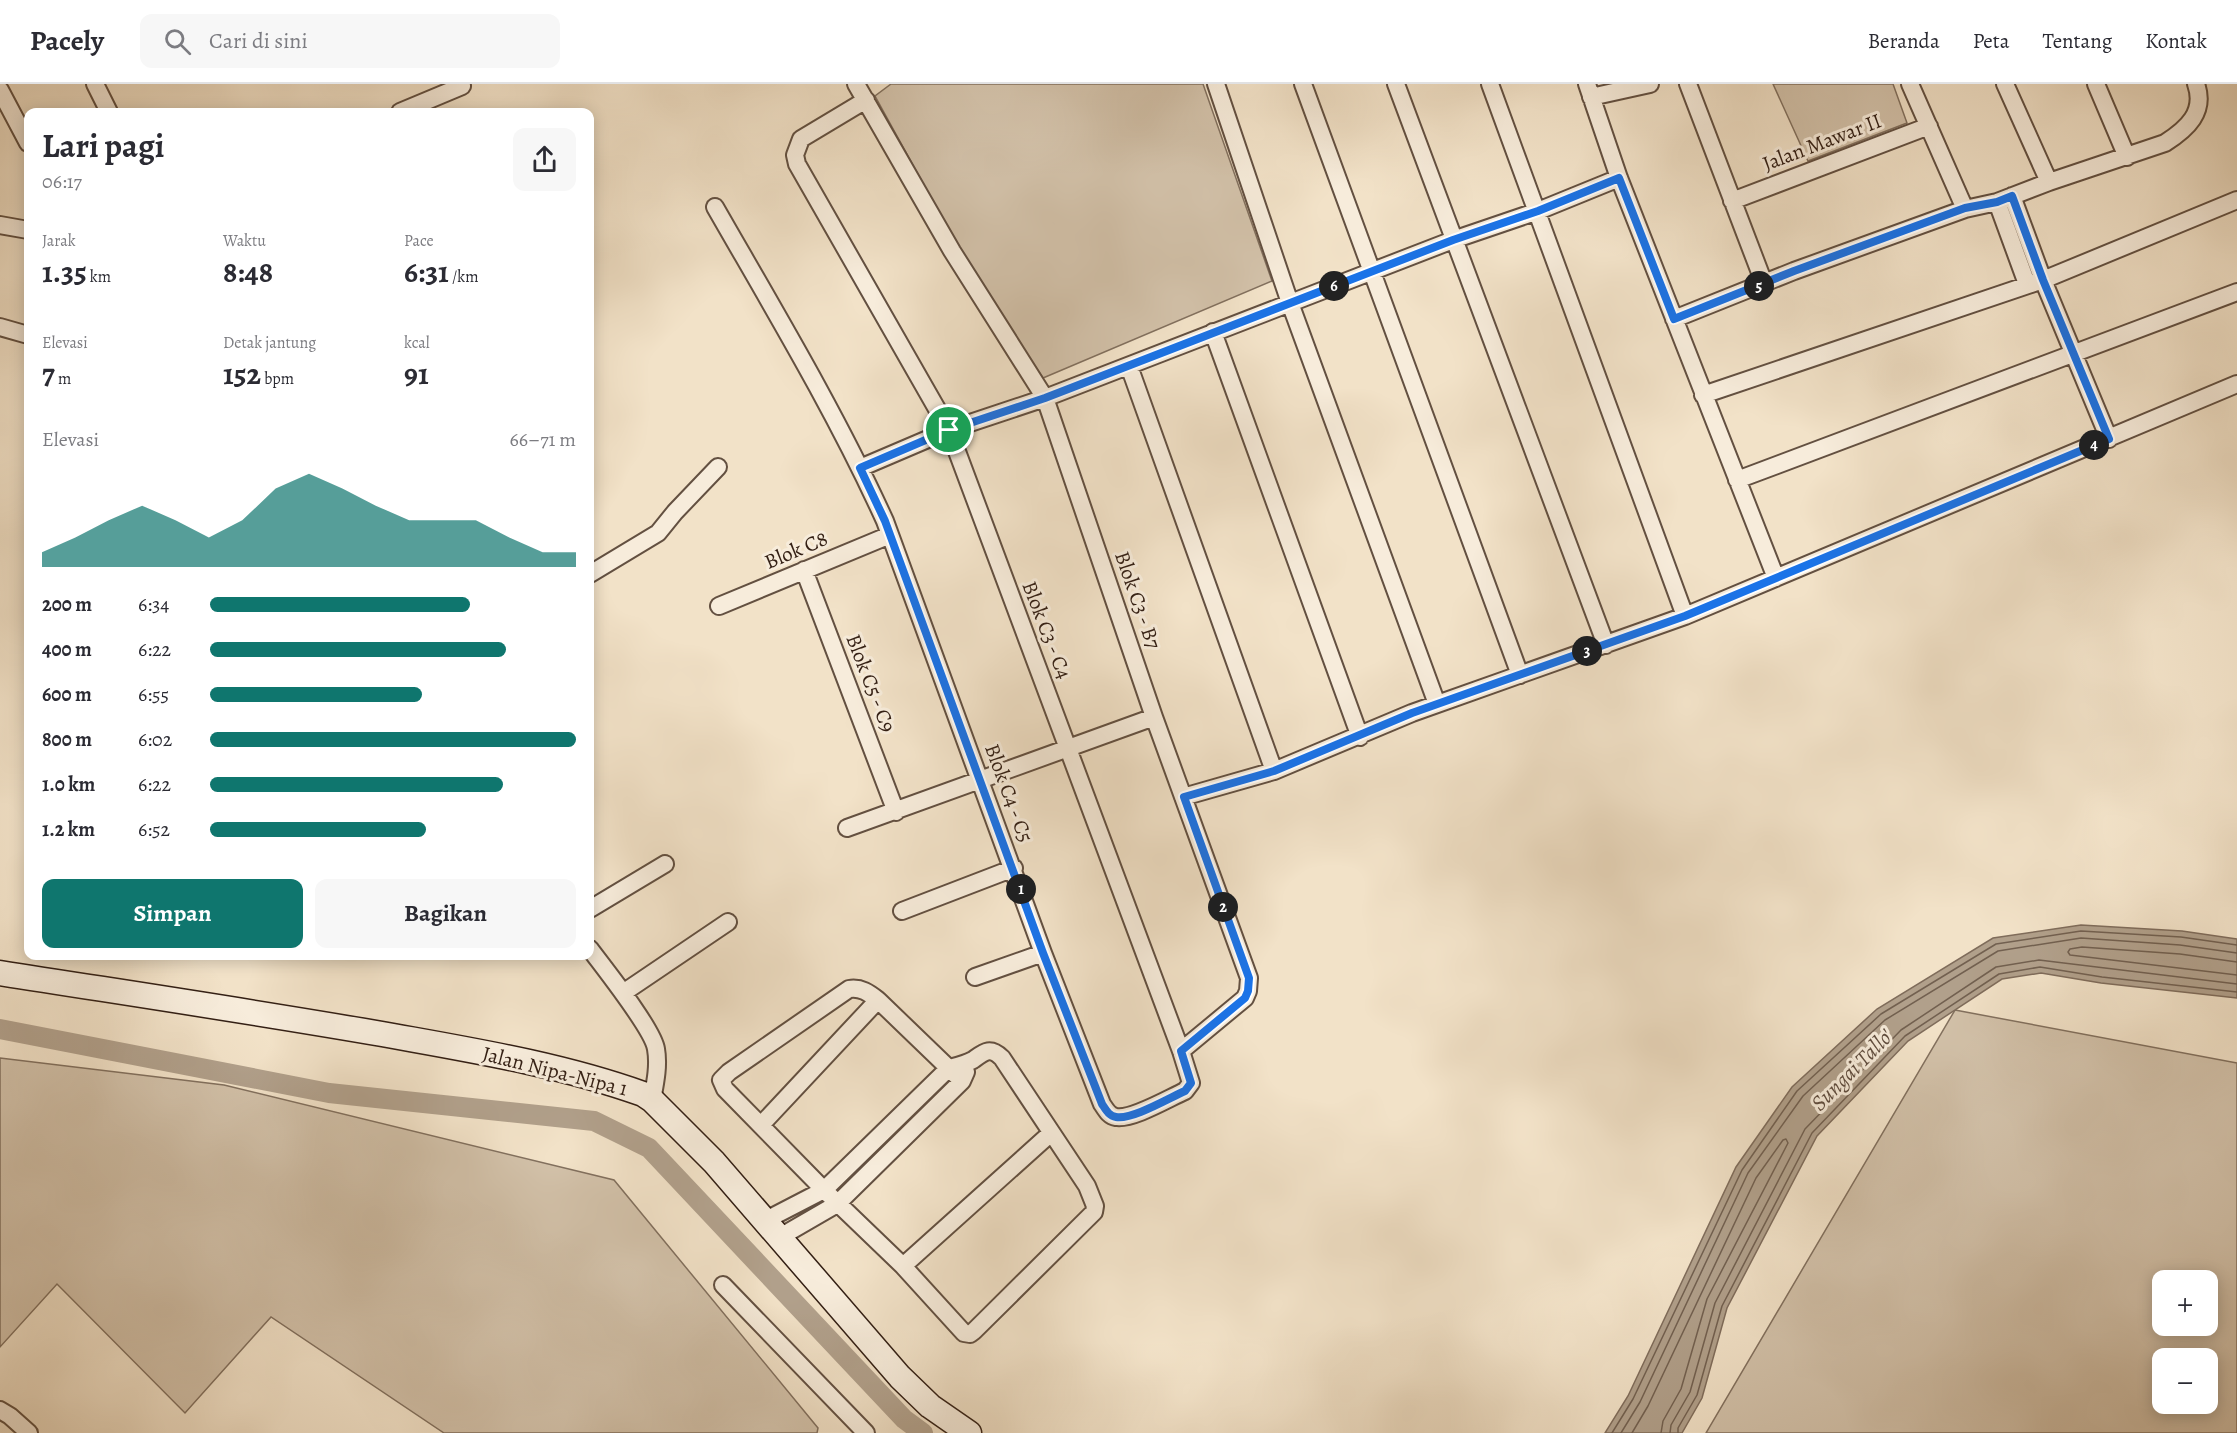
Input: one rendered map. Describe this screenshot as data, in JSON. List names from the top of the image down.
{
  "streets": {
    "street": [
      "Jalan Mawar II",
      "Blok C8",
      "Blok C3 - B7",
      "Blok C3 - C4",
      "Blok C5 - C9",
      "Blok C4 - C5",
      "Jalan Nipa-Nipa 1"
    ]
  },
  "crossings": [
    ["Blok C8", "Blok C5 - C9"],
    ["Blok C8", "Blok C4 - C5"],
    ["Blok C3 - B7", "Blok C3 - C4"],
    ["Blok C3 - C4", "Blok C4 - C5"]
  ],
  "water": ["Sungai Tallo'"],
  "page": {
    "header": "Pacely",
    "search": "Cari di sini",
    "nav": [
      "Beranda",
      "Peta",
      "Tentang",
      "Kontak"
    ],
    "heading": ["Lari pagi", "06:17"],
    "stats": [
      ["Jarak", "1.35 km"],
      ["Waktu", "8:48"],
      ["Pace", "6:31 /km"],
      ["Elevasi", "7 m"],
      ["Detak jantung", "152 bpm"],
      ["kcal", "91"]
    ],
    "pins": [
      "5",
      "6",
      "4",
      "3",
      "1",
      "2"
    ],
    "chart": ["Elevasi", "66–71 m"],
    "list": [
      {
        "name": "200 m",
        "note": "6:34"
      },
      {
        "name": "400 m",
        "note": "6:22"
      },
      {
        "name": "600 m",
        "note": "6:55"
      },
      {
        "name": "800 m",
        "note": "6:02"
      },
      {
        "name": "1.0 km",
        "note": "6:22"
      },
      {
        "name": "1.2 km",
        "note": "6:52"
      }
    ],
    "buttons": ["Simpan", "Bagikan"],
    "map_buttons": ["+", "−"]
  }
}
